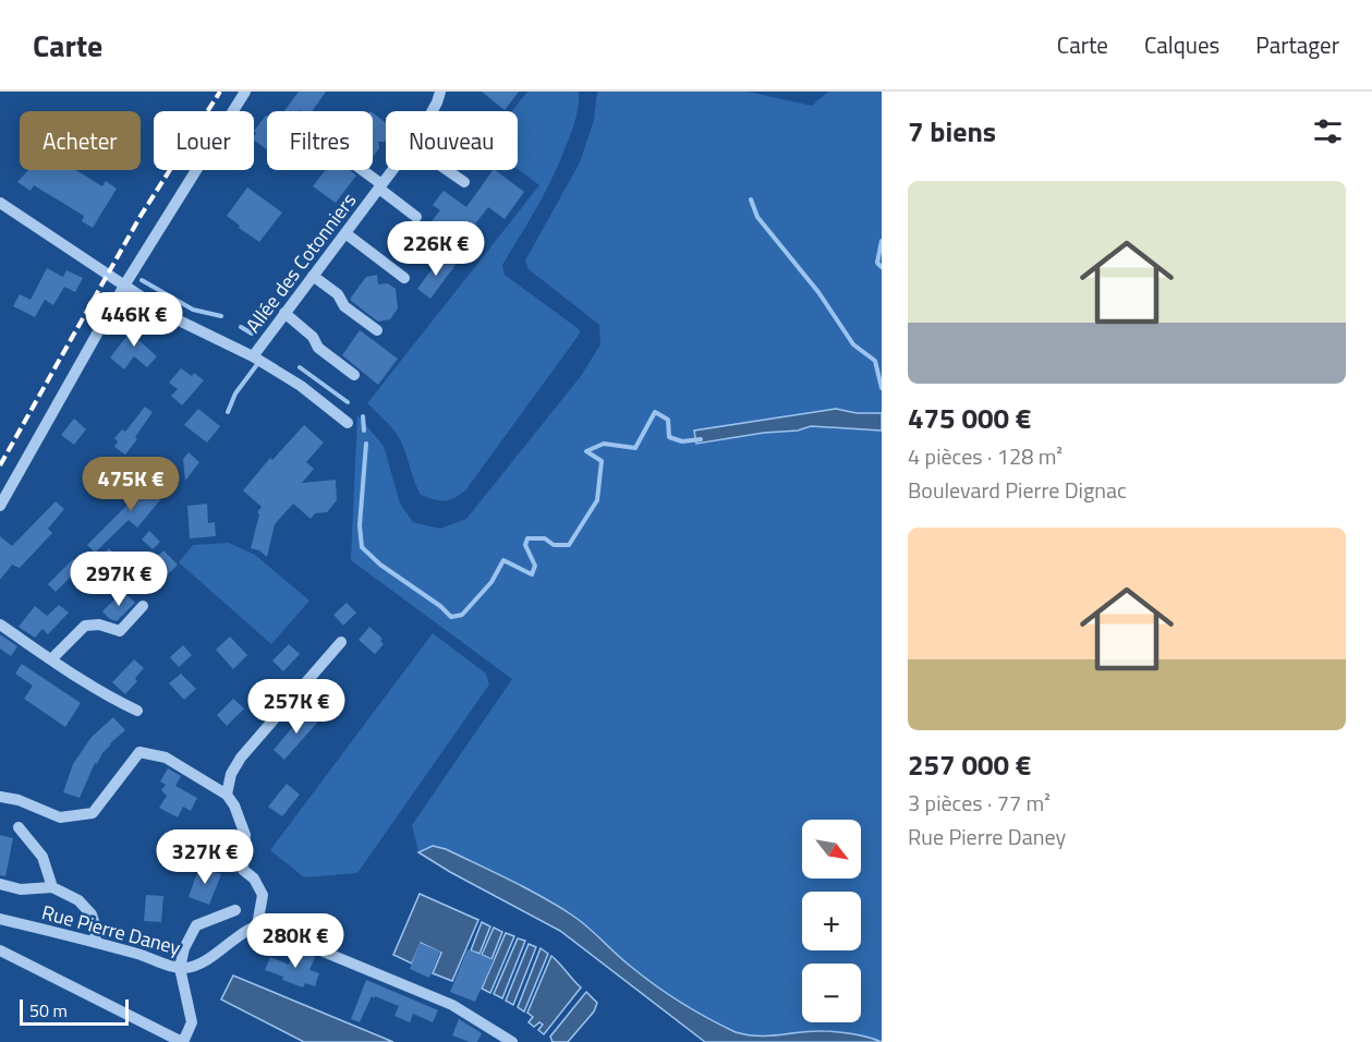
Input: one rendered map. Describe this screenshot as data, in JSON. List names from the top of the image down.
{
  "streets": {
    "street": ["Allée des Cotonniers", "Rue Pierre Daney"]
  },
  "scale_bar": "50 m",
  "north": "bottom right",
  "page": {
    "header": "Carte",
    "nav": ["Carte", "Calques", "Partager"],
    "heading": "7 biens",
    "chip": [
      "Acheter",
      "Louer",
      "Filtres",
      "Nouveau"
    ],
    "list": [
      {
        "name": "475 000 €",
        "note": "4 pièces · 128 m² · Boulevard Pierre Dignac"
      },
      {
        "name": "257 000 €",
        "note": "3 pièces · 77 m² · Rue Pierre Daney"
      }
    ],
    "price": [
      "226K €",
      "446K €",
      "475K €",
      "297K €",
      "257K €",
      "327K €",
      "280K €"
    ],
    "map_buttons": ["+", "−"],
    "scale": "50 m"
  }
}
